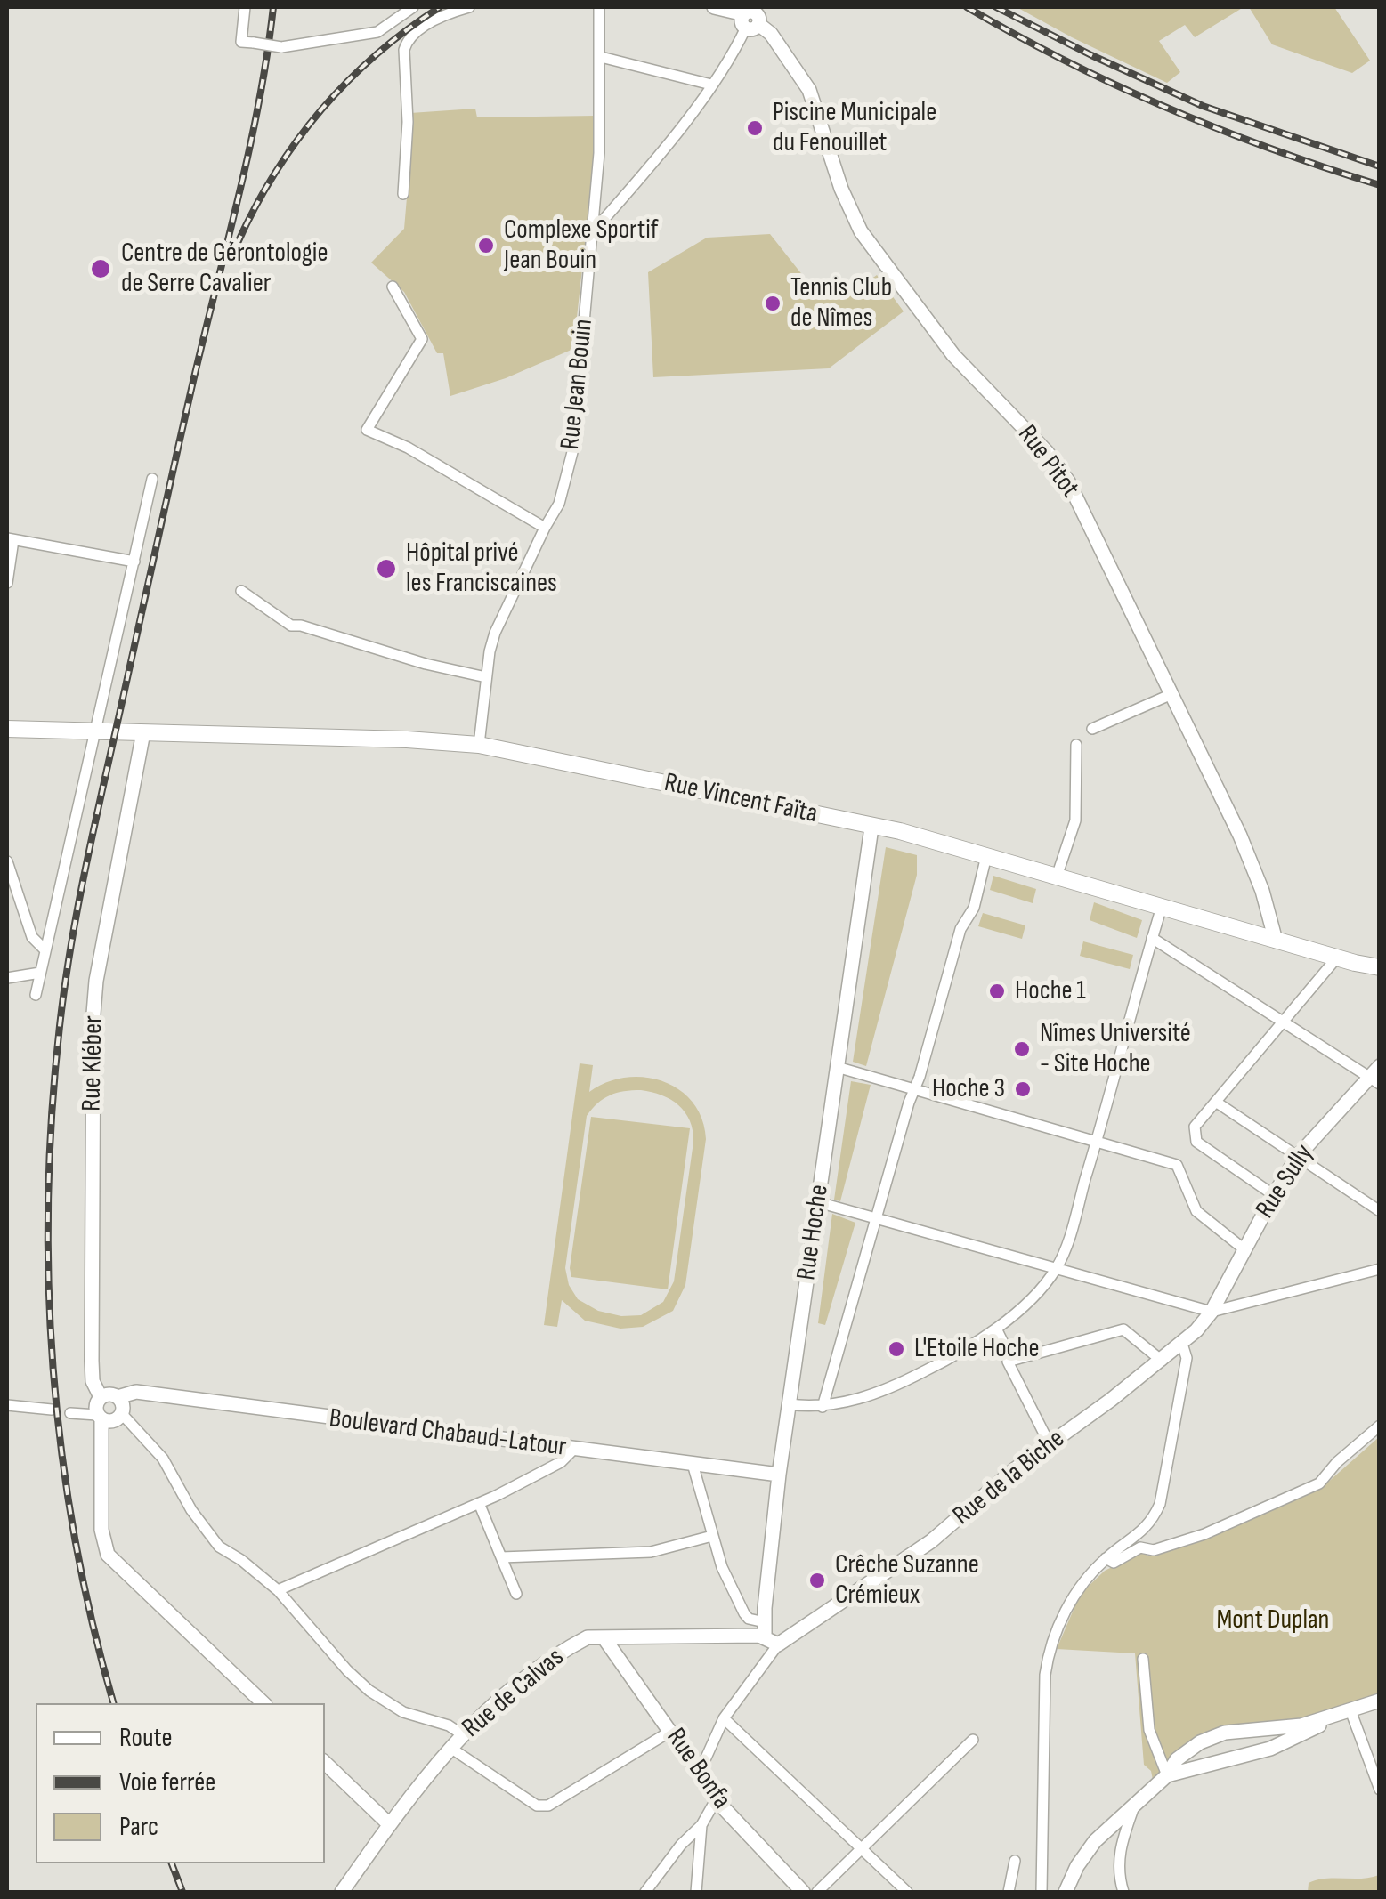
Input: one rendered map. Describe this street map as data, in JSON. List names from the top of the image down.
{
  "streets": {
    "main road": ["Rue Vincent Faïta"],
    "street": [
      "Rue Jean Bouin",
      "Rue Pitot",
      "Rue Kléber",
      "Rue Sully",
      "Rue Hoche",
      "Boulevard Chabaud-Latour",
      "Rue de la Biche",
      "Rue de Calvas",
      "Rue Bonfa"
    ]
  },
  "crossings": [
    ["Rue Jean Bouin", "Rue Vincent Faïta"],
    ["Rue Pitot", "Rue Vincent Faïta"],
    ["Rue Vincent Faïta", "Rue Kléber"],
    ["Rue Vincent Faïta", "Rue Hoche"],
    ["Rue Kléber", "Boulevard Chabaud-Latour"],
    ["Rue Sully", "Rue de la Biche"],
    ["Rue Hoche", "Boulevard Chabaud-Latour"],
    ["Rue Hoche", "Rue de la Biche"],
    ["Rue Hoche", "Rue de Calvas"],
    ["Rue de la Biche", "Rue de Calvas"],
    ["Rue de la Biche", "Rue Bonfa"],
    ["Rue de Calvas", "Rue Bonfa"]
  ],
  "parks": ["Mont Duplan"],
  "places": [
    "Piscine Municipale du Fenouillet",
    "Complexe Sportif Jean Bouin",
    "Centre de Gérontologie de Serre Cavalier",
    "Tennis Club de Nîmes",
    "Hôpital privé les Franciscaines",
    "Hoche 1",
    "Nîmes Université - Site Hoche",
    "Hoche 3",
    "L'Etoile Hoche",
    "Crêche Suzanne Crémieux"
  ],
  "legend": ["Route", "Voie ferrée", "Parc"]
}
